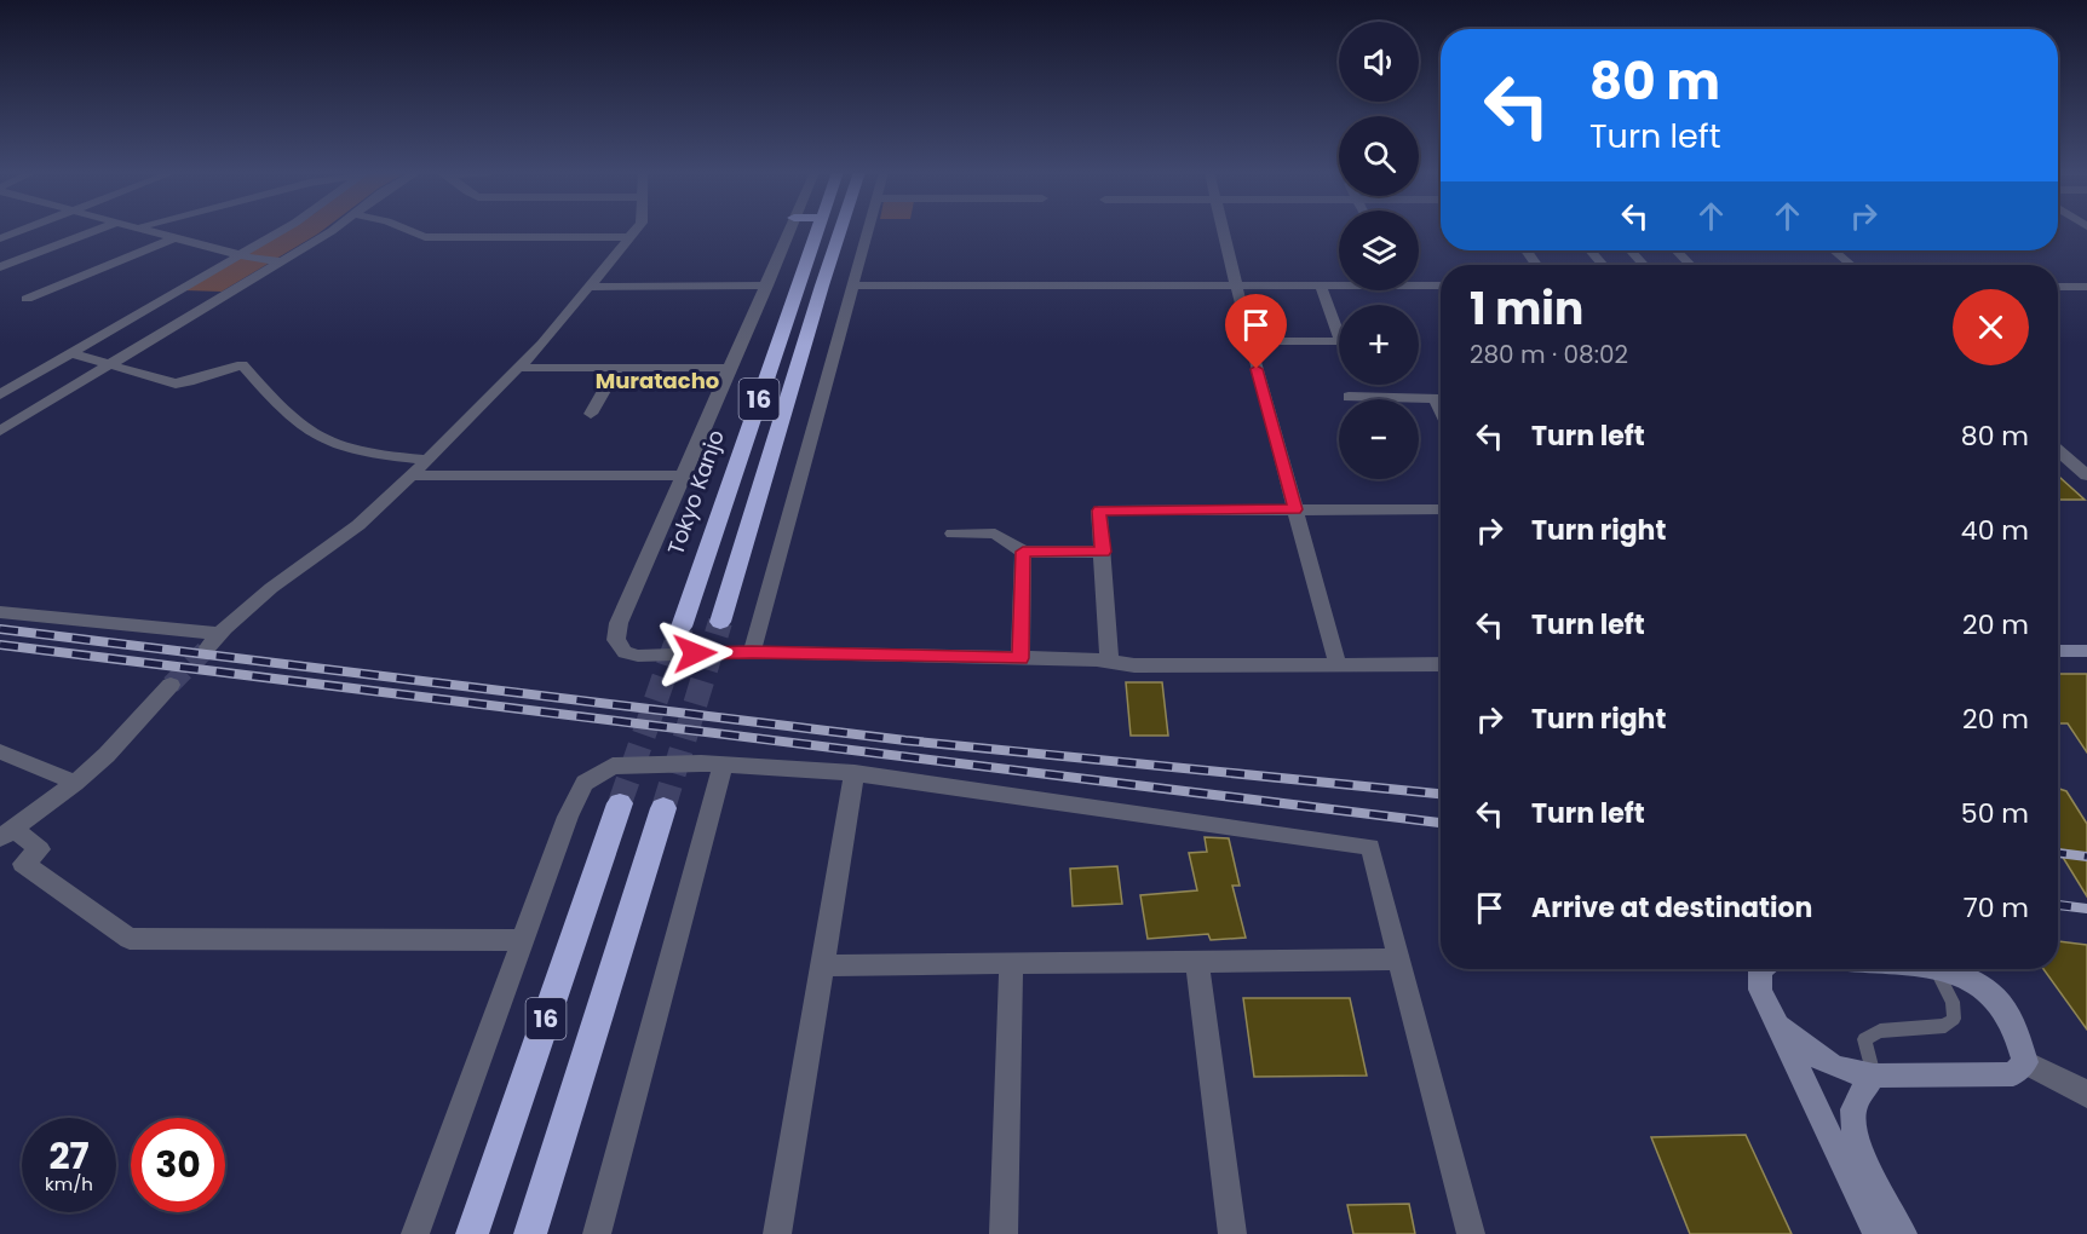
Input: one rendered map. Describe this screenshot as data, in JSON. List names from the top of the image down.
{
  "streets": {
    "highway": ["16", "Tokyo Kanjo"]
  },
  "districts": ["Muratacho"],
  "page": {
    "map_buttons": ["+", "−"],
    "turn": ["80 m", "Turn left"],
    "heading": ["1 min", "280 m · 08:02"],
    "list": [
      {
        "name": "Turn left",
        "value": "80 m"
      },
      {
        "name": "Turn right",
        "value": "40 m"
      },
      {
        "name": "Turn left",
        "value": "20 m"
      },
      {
        "name": "Turn right",
        "value": "20 m"
      },
      {
        "name": "Turn left",
        "value": "50 m"
      },
      {
        "name": "Arrive at destination",
        "value": "70 m"
      }
    ],
    "speed": "27 km/h",
    "limit": "30"
  }
}
